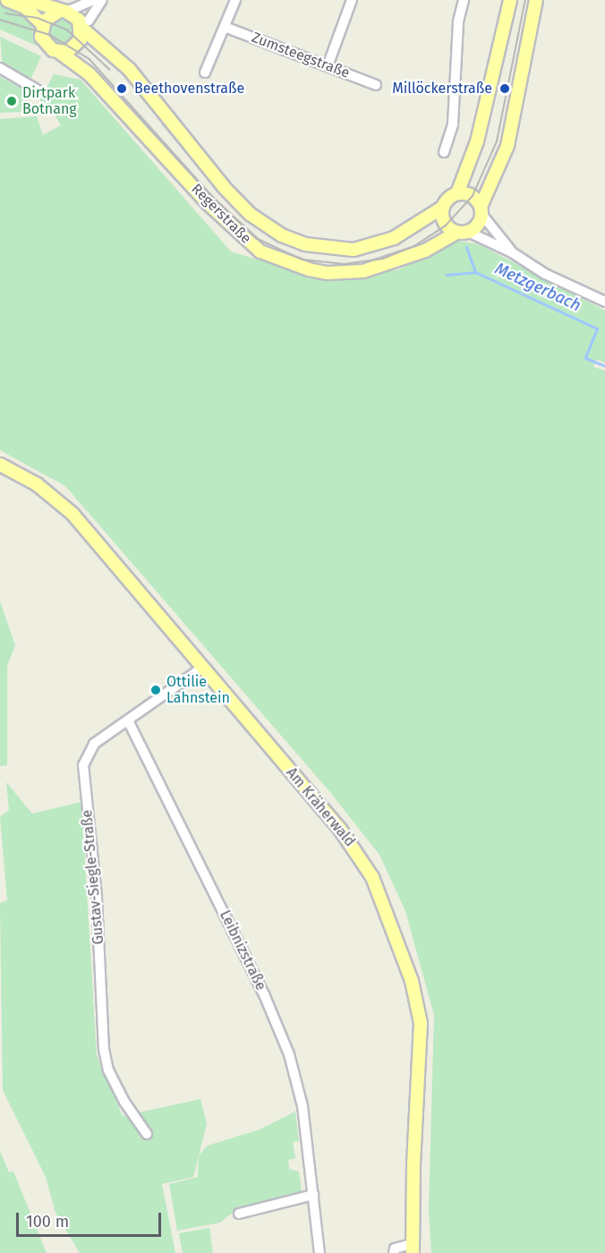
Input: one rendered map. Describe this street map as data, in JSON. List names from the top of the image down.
{
  "streets": {
    "main road": ["Regerstraße", "Am Kräherwald"],
    "street": ["Zumsteegstraße", "Gustav-Siegle-Straße", "Leibnizstraße"]
  },
  "crossings": [
    ["Am Kräherwald", "Gustav-Siegle-Straße"],
    ["Gustav-Siegle-Straße", "Leibnizstraße"]
  ],
  "water": ["Metzgerbach"],
  "places": [
    "Beethovenstraße",
    "Millöckerstraße",
    "Dirtpark Botnang",
    "Ottilie Lahnstein"
  ],
  "scale_bar": "100 m"
}
